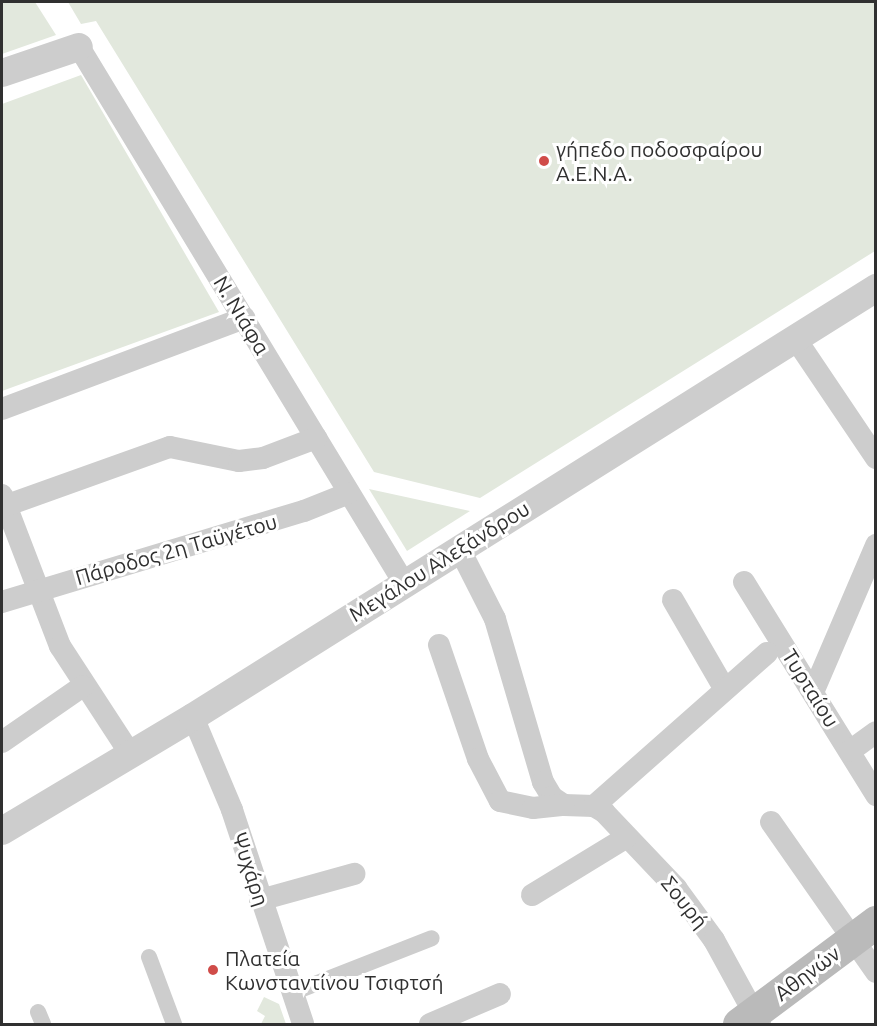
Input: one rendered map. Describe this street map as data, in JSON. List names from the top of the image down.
{
  "streets": {
    "main road": ["Αθηνών"],
    "street": [
      "Ν. Νιάφα",
      "Πάροδος 2η Ταϋγέτου",
      "Μεγάλου Αλεξάνδρου",
      "Τυρταίου",
      "Ψυχάρη",
      "Σουρή"
    ]
  },
  "crossings": [
    ["Ν. Νιάφα", "Πάροδος 2η Ταϋγέτου"],
    ["Ν. Νιάφα", "Μεγάλου Αλεξάνδρου"],
    ["Μεγάλου Αλεξάνδρου", "Ψυχάρη"],
    ["Σουρή", "Αθηνών"]
  ],
  "places": ["γήπεδο ποδοσφαίρου Α.Ε.Ν.Α.", "Πλατεία Κωνσταντίνου Τσιφτσή"]
}
